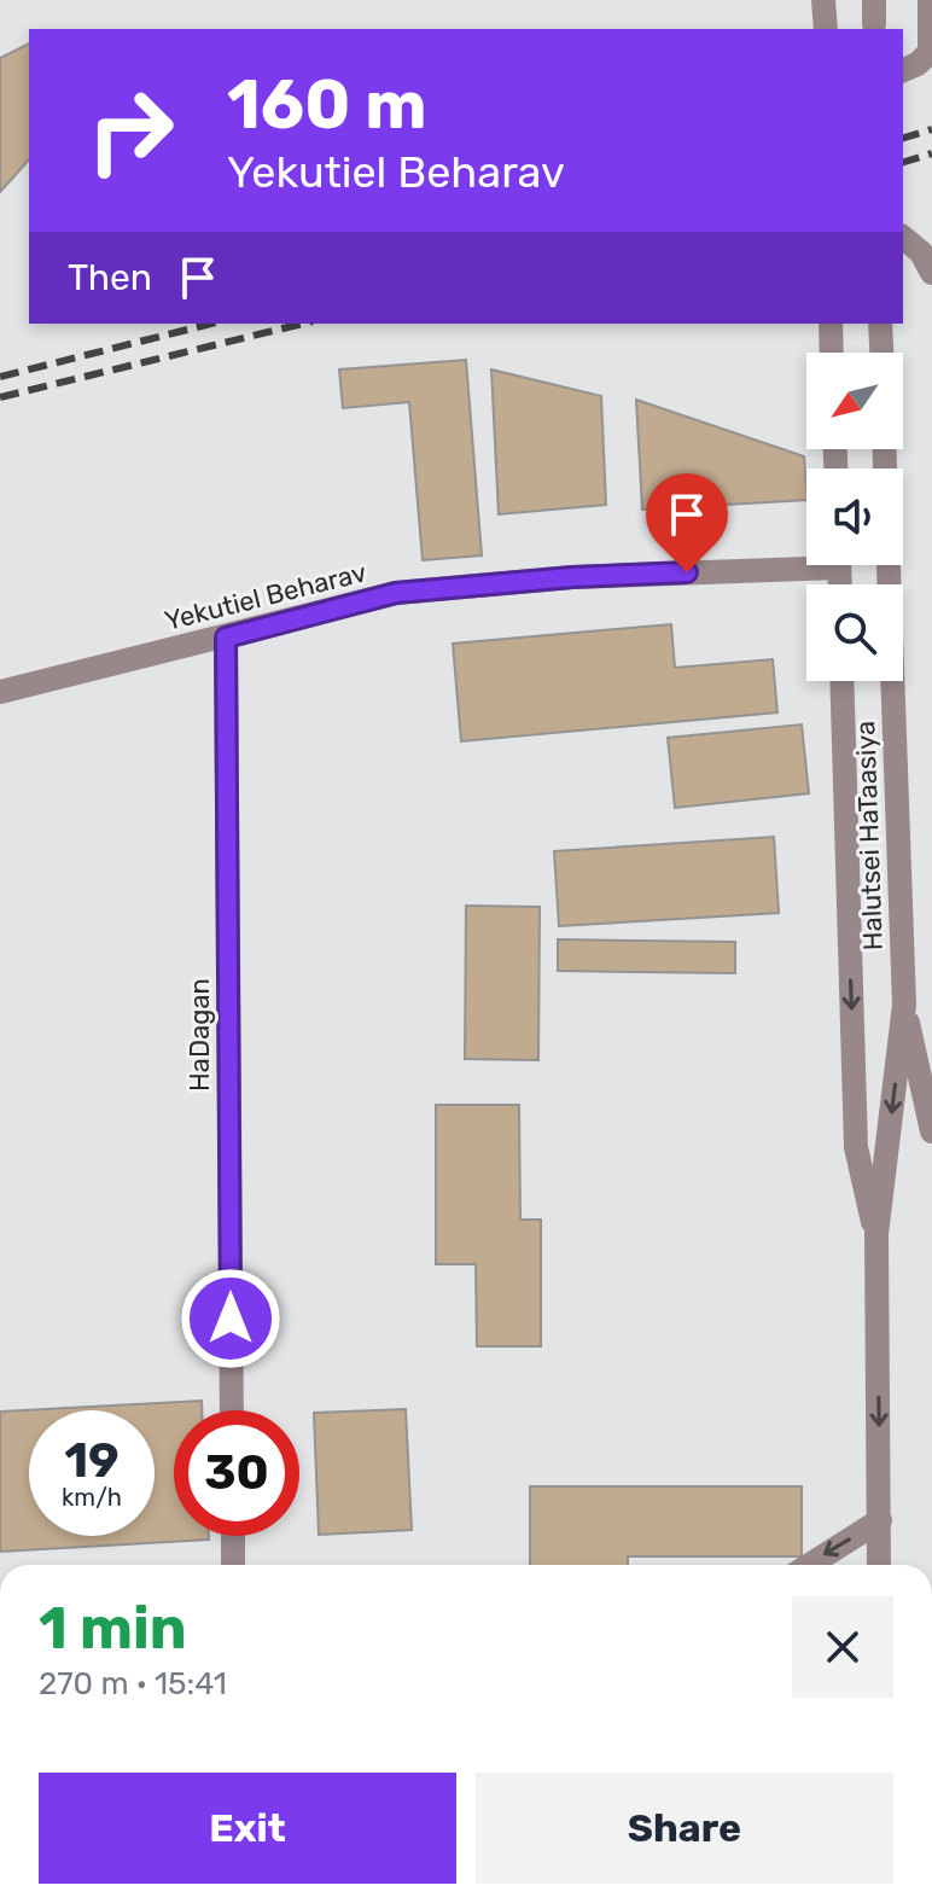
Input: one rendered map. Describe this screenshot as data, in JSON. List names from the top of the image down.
{
  "streets": {
    "street": ["Yekutiel Beharav", "Halutsei HaTaasiya", "HaDagan"]
  },
  "crossings": [
    ["Yekutiel Beharav", "HaDagan"]
  ],
  "north": "bottom left",
  "page": {
    "turn": ["160 m", "Yekutiel Beharav"],
    "then": "Then",
    "speed": "19 km/h",
    "limit": "30",
    "heading": ["1 min", "270 m · 15:41"],
    "buttons": ["Exit", "Share"]
  }
}
